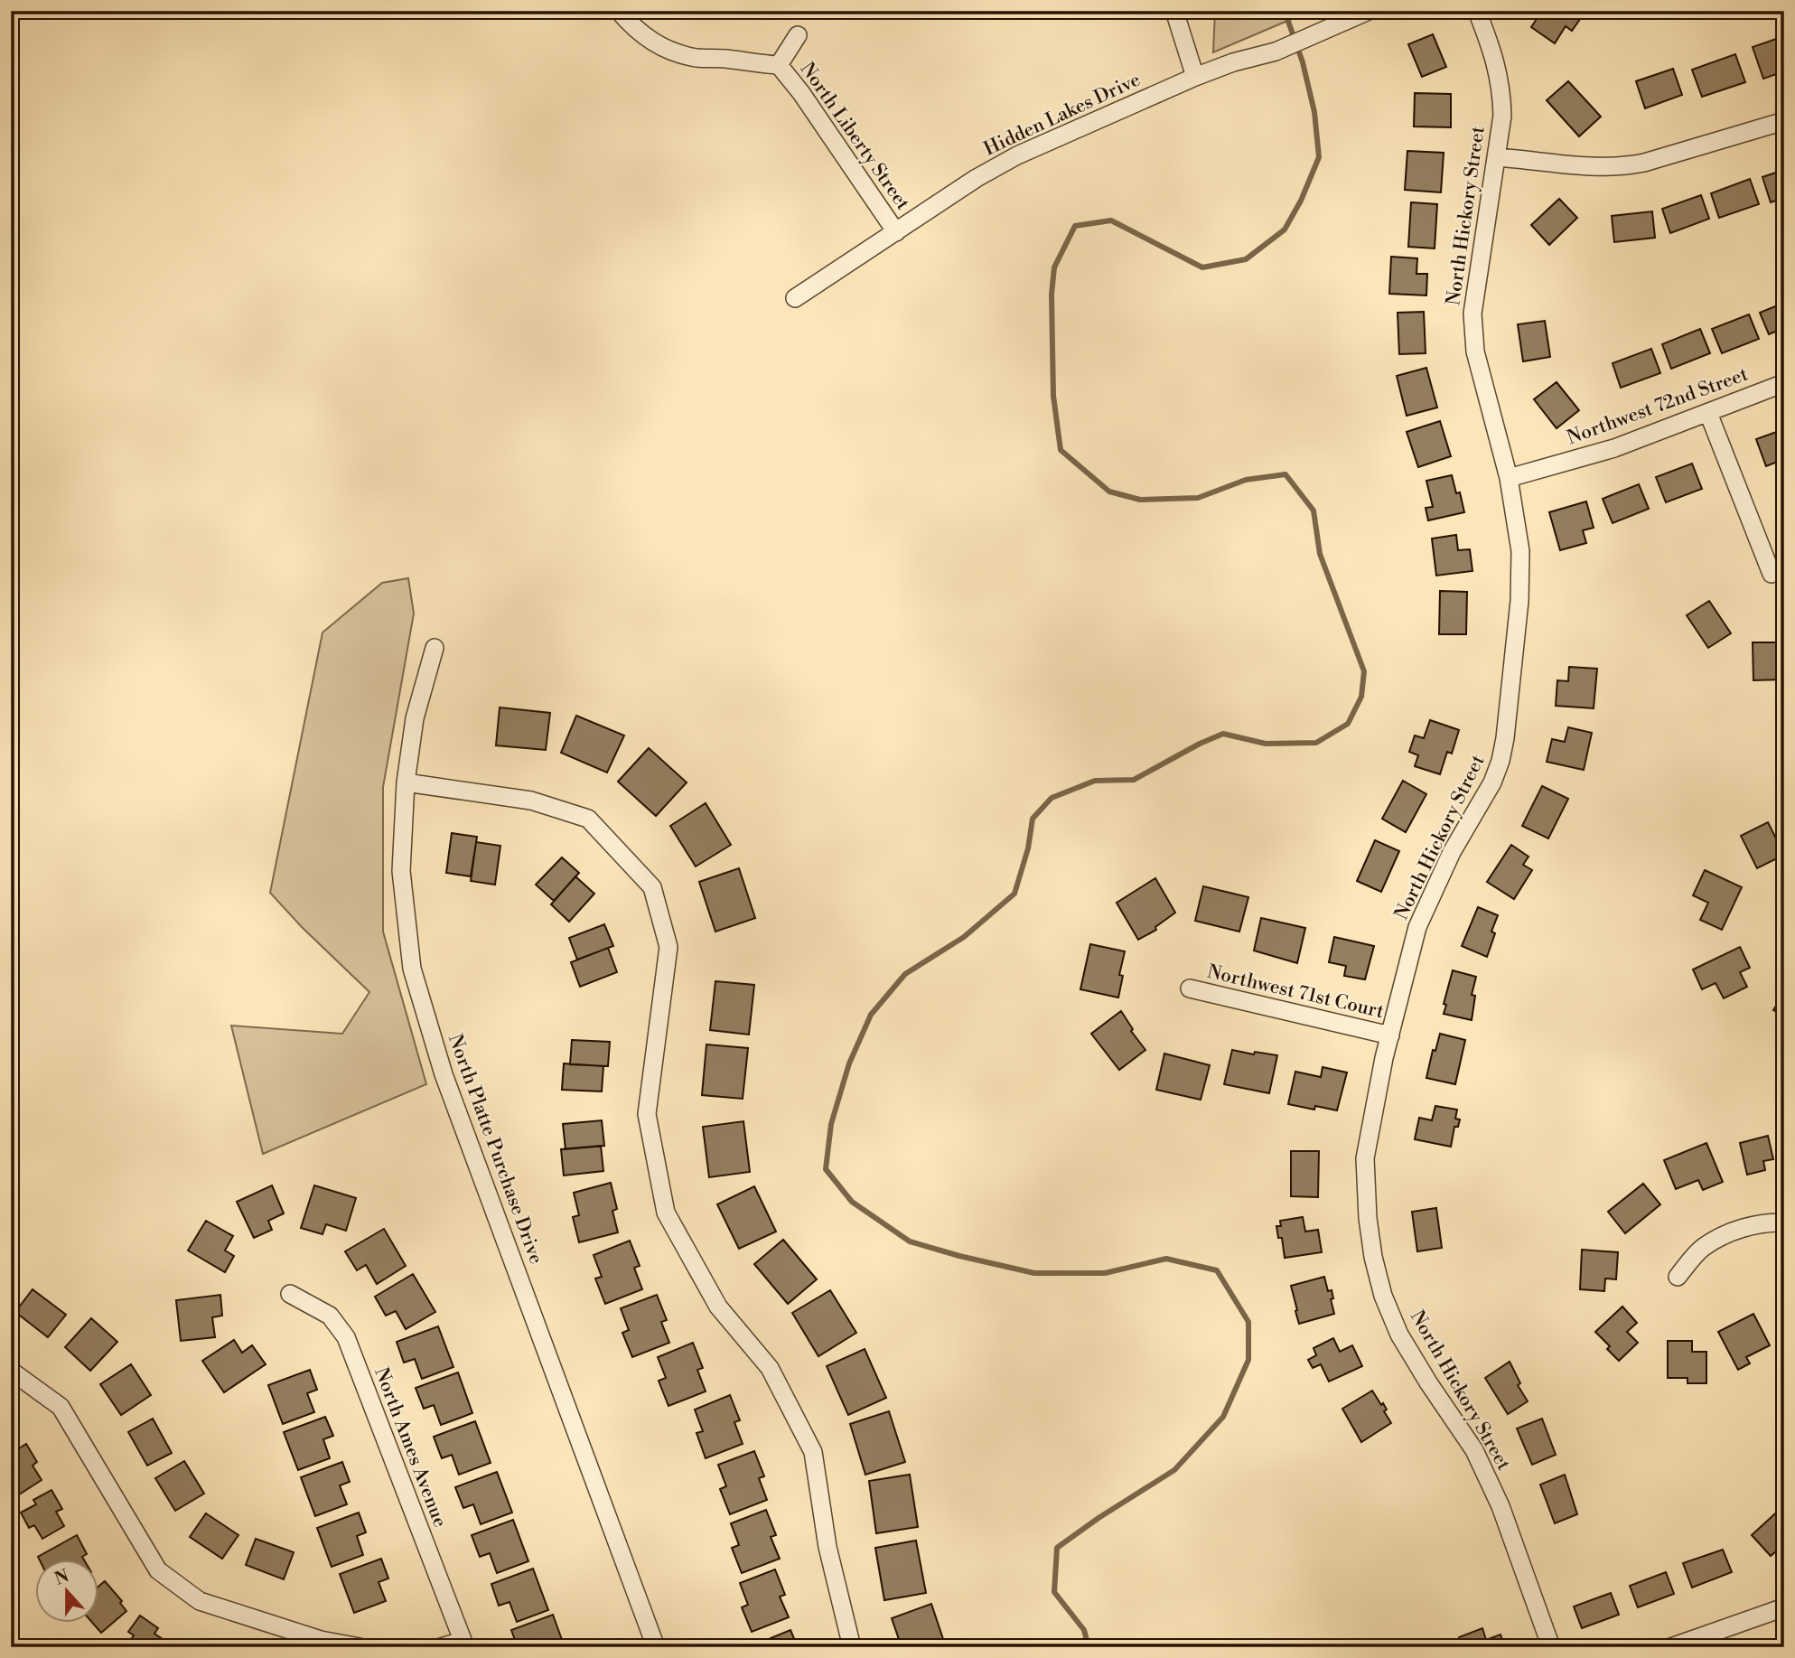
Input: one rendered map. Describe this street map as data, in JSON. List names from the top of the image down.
{
  "streets": {
    "street": [
      "Hidden Lakes Drive",
      "North Liberty Street",
      "North Hickory Street",
      "Northwest 72nd Street",
      "Northwest 71st Court",
      "North Platte Purchase Drive",
      "North Ames Avenue"
    ]
  },
  "crossings": [
    ["Hidden Lakes Drive", "North Liberty Street"],
    ["North Hickory Street", "Northwest 72nd Street"],
    ["North Hickory Street", "Northwest 71st Court"]
  ],
  "north": "top"
}
